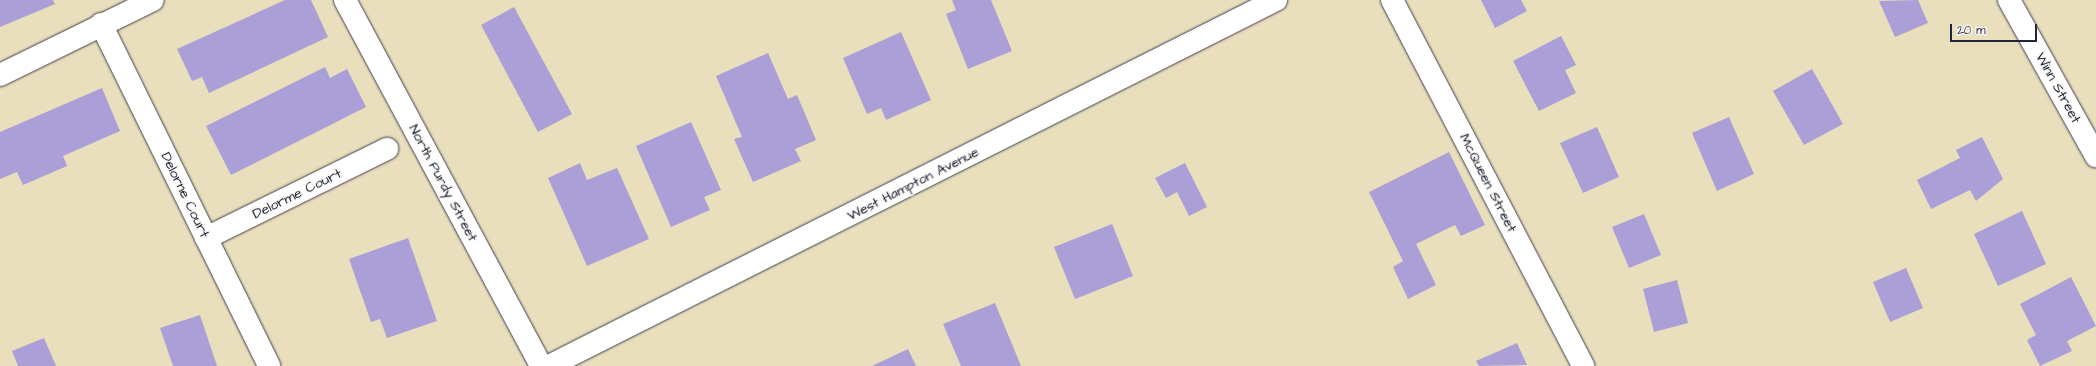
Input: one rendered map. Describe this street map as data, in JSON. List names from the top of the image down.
{
  "streets": {
    "street": [
      "Winn Street",
      "North Purdy Street",
      "McQueen Street",
      "West Hampton Avenue",
      "Delorme Court",
      "Delorne Court"
    ]
  },
  "crossings": [
    ["Delorme Court", "Delorne Court"]
  ],
  "scale_bar": "20 m"
}
